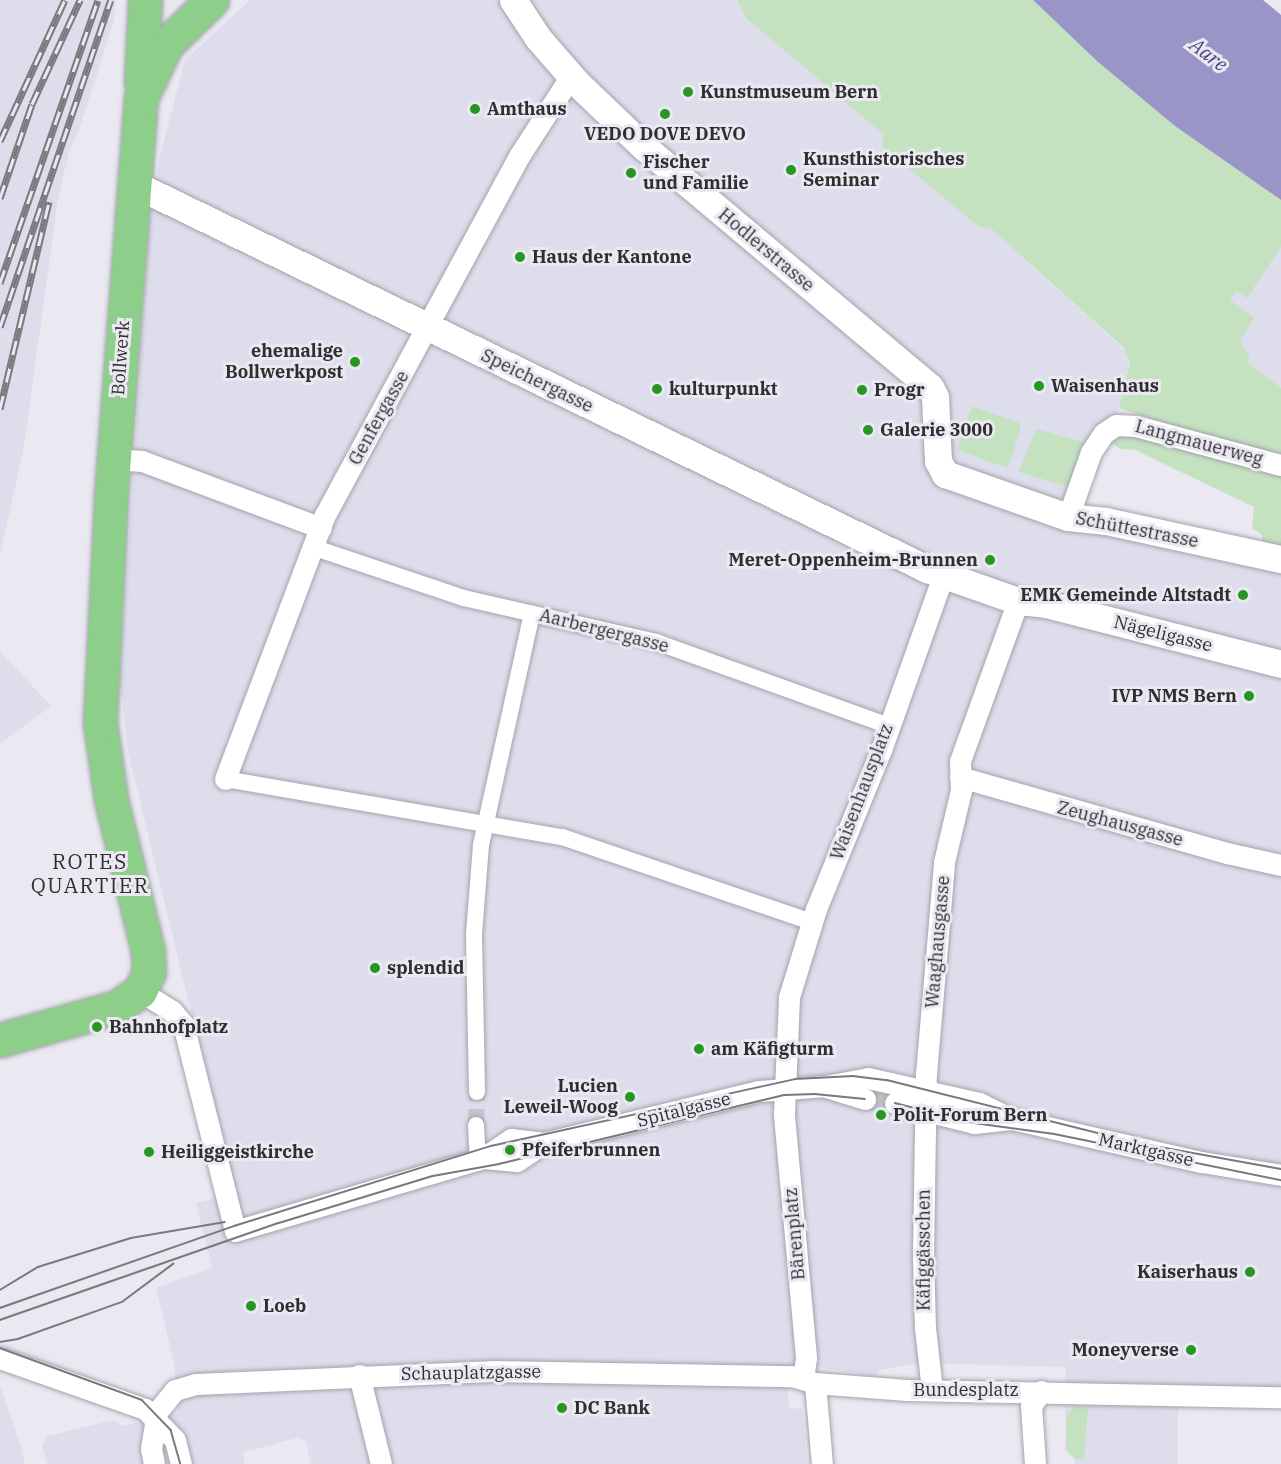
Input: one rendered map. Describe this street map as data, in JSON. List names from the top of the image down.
{
  "streets": {
    "main road": ["Bollwerk"],
    "street": [
      "Hodlerstrasse",
      "Speichergasse",
      "Genfergasse",
      "Langmauerweg",
      "Schüttestrasse",
      "Aarbergergasse",
      "Nägeligasse",
      "Waisenhausplatz",
      "Zeughausgasse",
      "Waaghausgasse",
      "Spitalgasse",
      "Marktgasse",
      "Bärenplatz",
      "Käfiggässchen",
      "Schauplatzgasse",
      "Bundesplatz"
    ]
  },
  "crossings": [
    ["Hodlerstrasse", "Genfergasse"],
    ["Hodlerstrasse", "Schüttestrasse"],
    ["Bollwerk", "Speichergasse"],
    ["Bollwerk", "Spitalgasse"],
    ["Speichergasse", "Genfergasse"],
    ["Speichergasse", "Waisenhausplatz"],
    ["Genfergasse", "Aarbergergasse"],
    ["Langmauerweg", "Schüttestrasse"],
    ["Aarbergergasse", "Waisenhausplatz"],
    ["Waisenhausplatz", "Spitalgasse"],
    ["Waisenhausplatz", "Bärenplatz"],
    ["Zeughausgasse", "Waaghausgasse"],
    ["Waaghausgasse", "Marktgasse"],
    ["Waaghausgasse", "Käfiggässchen"],
    ["Spitalgasse", "Marktgasse"],
    ["Spitalgasse", "Bärenplatz"],
    ["Marktgasse", "Käfiggässchen"],
    ["Bärenplatz", "Schauplatzgasse"],
    ["Bärenplatz", "Bundesplatz"],
    ["Käfiggässchen", "Bundesplatz"],
    ["Schauplatzgasse", "Bundesplatz"]
  ],
  "districts": ["ROTES QUARTIER"],
  "water": ["Aare"],
  "places": [
    "Kunstmuseum Bern",
    "Amthaus",
    "VEDO DOVE DEVO",
    "Kunsthistorisches Seminar",
    "Fischer und Familie",
    "Haus der Kantone",
    "ehemalige Bollwerkpost",
    "Waisenhaus",
    "kulturpunkt",
    "Progr",
    "Galerie 3000",
    "Meret-Oppenheim-Brunnen",
    "EMK Gemeinde Altstadt",
    "IVP NMS Bern",
    "splendid",
    "Bahnhofplatz",
    "am Käfigturm",
    "Lucien Leweil-Woog",
    "Polit-Forum Bern",
    "Pfeiferbrunnen",
    "Heiliggeistkirche",
    "Kaiserhaus",
    "Loeb",
    "Moneyverse",
    "DC Bank"
  ]
}
